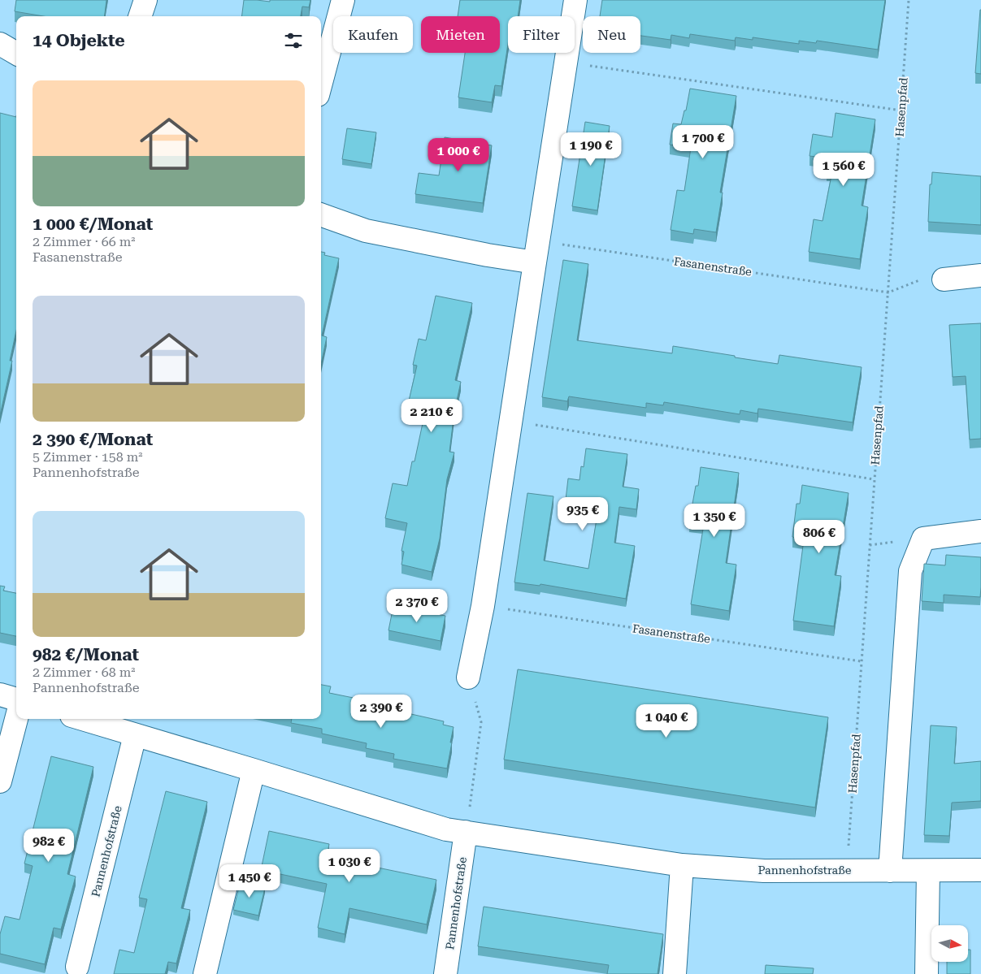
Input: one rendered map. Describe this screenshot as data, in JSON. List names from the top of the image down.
{
  "streets": {
    "street": ["Pannenhofstraße"],
    "path": ["Hasenpfad", "Fasanenstraße"]
  },
  "crossings": [
    ["Hasenpfad", "Fasanenstraße"],
    ["Hasenpfad", "Pannenhofstraße"]
  ],
  "north": "right",
  "page": {
    "chip": [
      "Kaufen",
      "Mieten",
      "Filter",
      "Neu"
    ],
    "heading": "14 Objekte",
    "list": [
      {
        "name": "1 000 €/Monat",
        "note": "2 Zimmer · 66 m² · Fasanenstraße"
      },
      {
        "name": "2 390 €/Monat",
        "note": "5 Zimmer · 158 m² · Pannenhofstraße"
      },
      {
        "name": "982 €/Monat",
        "note": "2 Zimmer · 68 m² · Pannenhofstraße"
      }
    ],
    "price": [
      "1 700 €",
      "1 190 €",
      "1 000 €",
      "1 560 €",
      "2 210 €",
      "935 €",
      "1 350 €",
      "806 €",
      "2 370 €",
      "2 390 €",
      "1 040 €",
      "982 €",
      "1 030 €",
      "1 450 €"
    ]
  }
}
